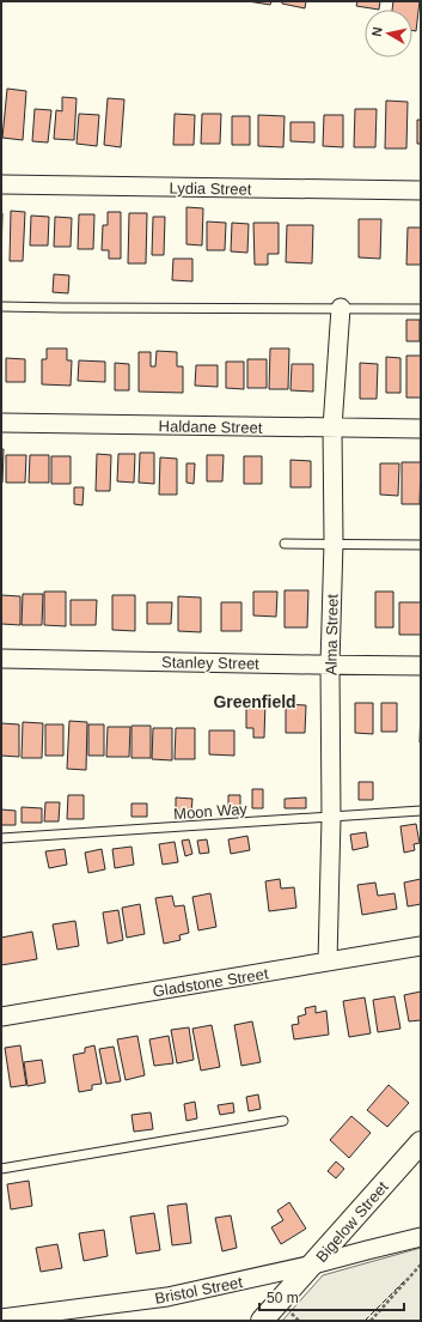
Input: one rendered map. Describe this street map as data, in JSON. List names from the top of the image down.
{
  "streets": {
    "street": [
      "Lydia Street",
      "Haldane Street",
      "Alma Street",
      "Stanley Street",
      "Gladstone Street",
      "Bigelow Street",
      "Bristol Street"
    ],
    "lane": ["Moon Way"]
  },
  "crossings": [
    ["Haldane Street", "Alma Street"],
    ["Alma Street", "Stanley Street"],
    ["Alma Street", "Moon Way"],
    ["Alma Street", "Gladstone Street"],
    ["Bigelow Street", "Bristol Street"]
  ],
  "districts": ["Greenfield"],
  "scale_bar": "50 m",
  "north": "left"
}
